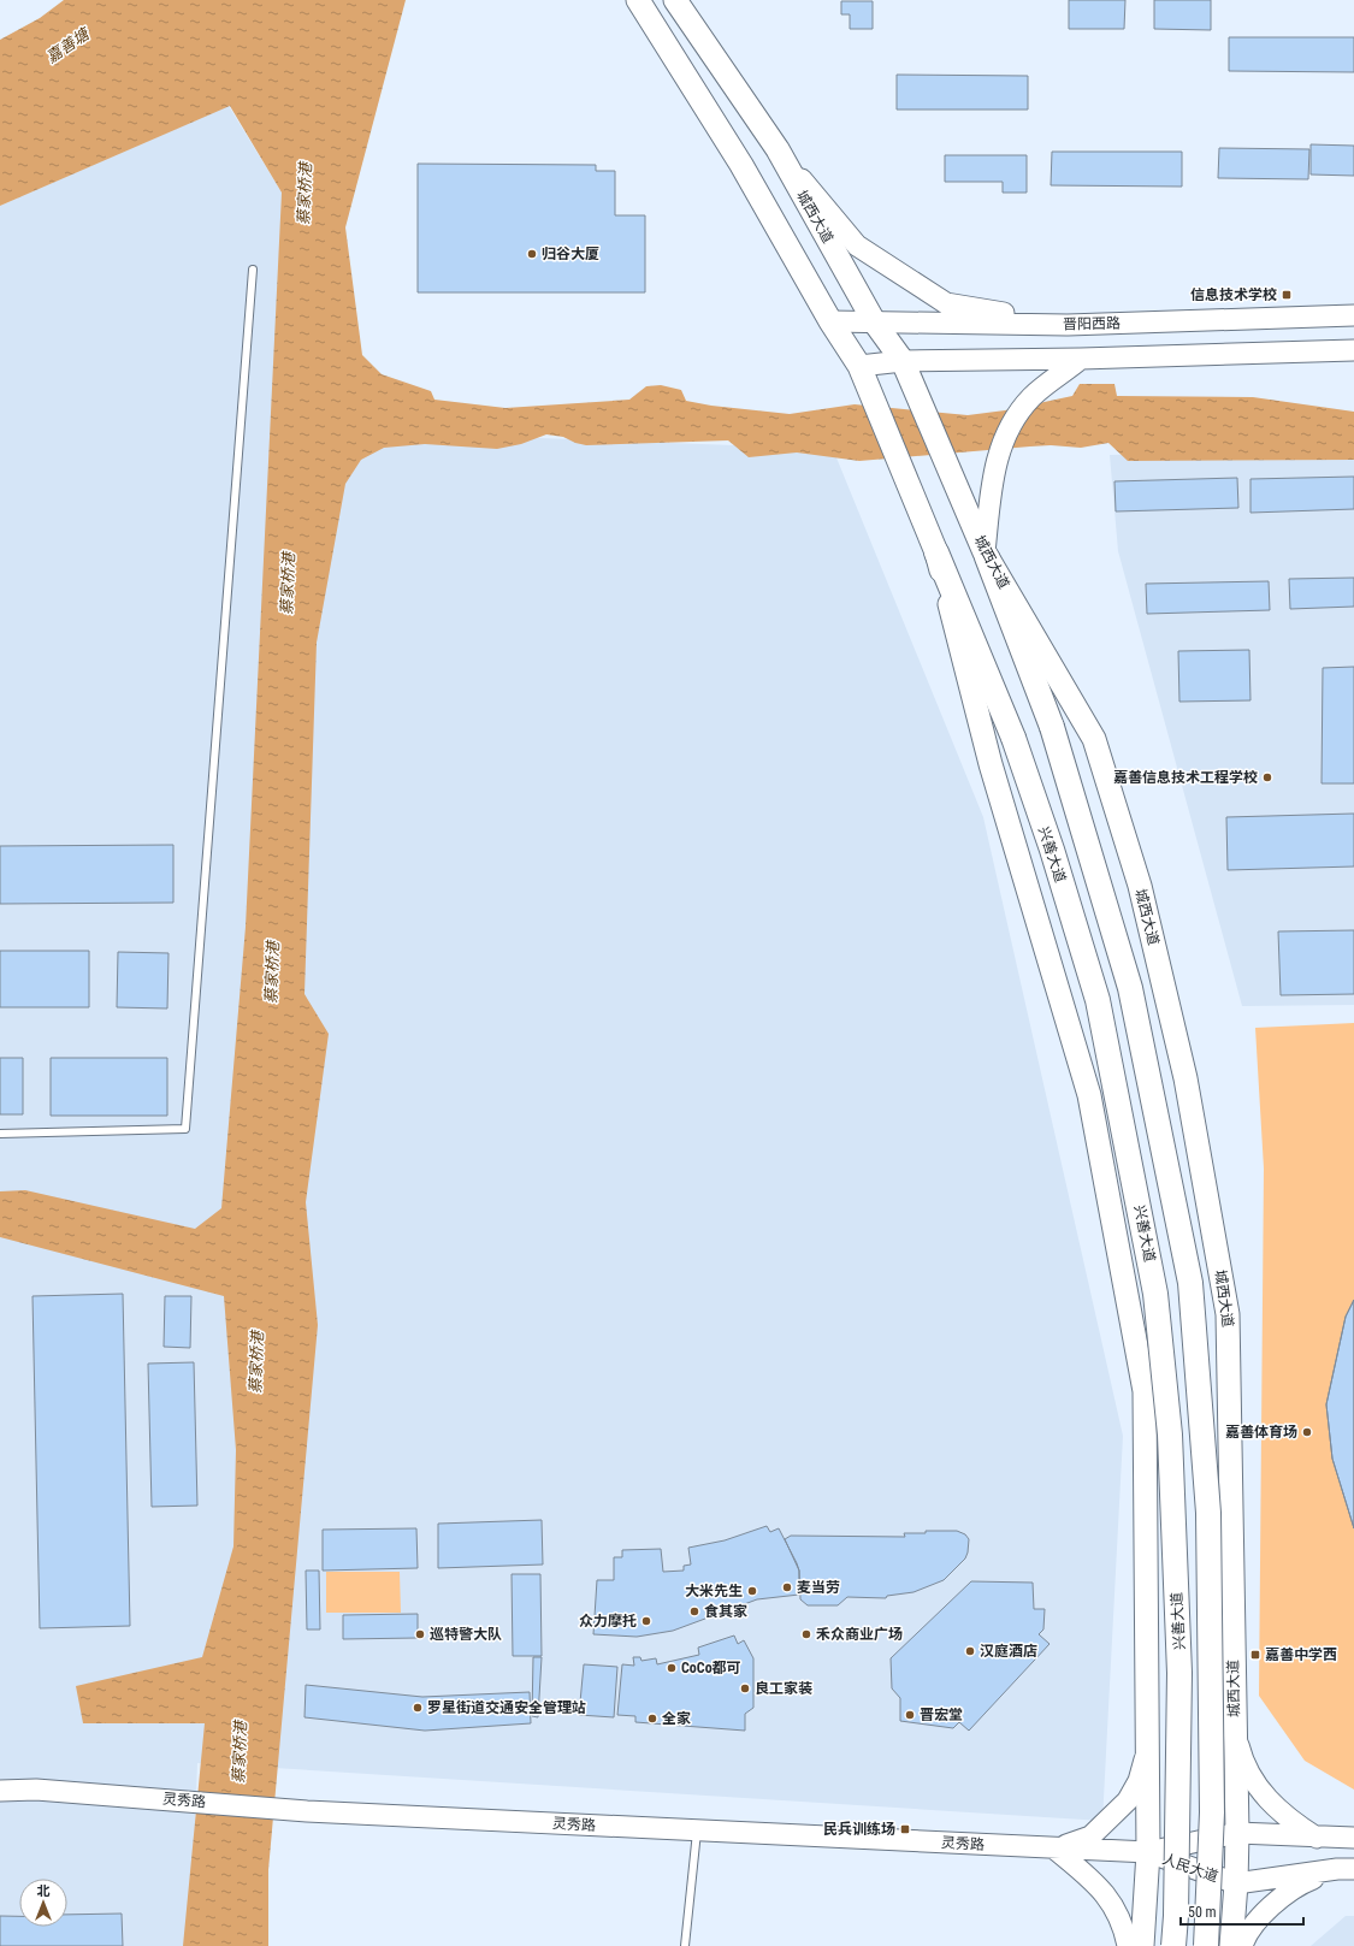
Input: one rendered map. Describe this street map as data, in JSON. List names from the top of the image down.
{
  "streets": {
    "highway": ["兴善大道"],
    "main road": [
      "城西大道",
      "晋阳西路",
      "灵秀路",
      "人民大道"
    ]
  },
  "crossings": [
    ["城西大道", "晋阳西路"],
    ["城西大道", "兴善大道"],
    ["城西大道", "人民大道"],
    ["灵秀路", "人民大道"]
  ],
  "water": ["嘉善塘", "蔡家桥港"],
  "places": {
    "other": [
      "归谷大厦",
      "嘉善信息技术工程学校",
      "嘉善体育场",
      "麦当劳",
      "大米先生",
      "食其家",
      "众力摩托",
      "巡特警大队",
      "禾众商业广场",
      "汉庭酒店",
      "CoCo都可",
      "良工家装",
      "罗星街道交通安全管理站",
      "晋宏堂",
      "全家"
    ],
    "transit": ["信息技术学校", "嘉善中学西", "民兵训练场"]
  },
  "scale_bar": "50 m",
  "north": "top"
}
